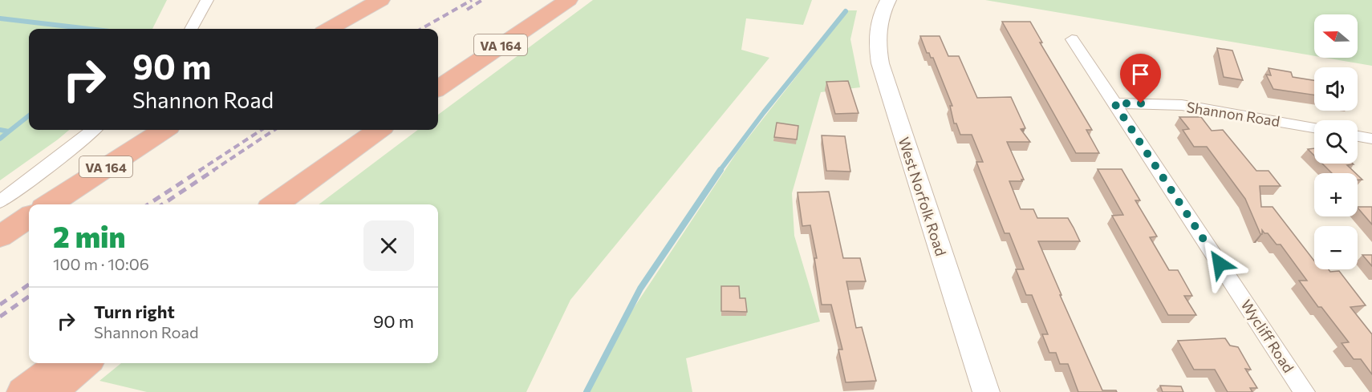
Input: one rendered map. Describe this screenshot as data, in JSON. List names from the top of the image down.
{
  "streets": {
    "highway": ["VA 164"],
    "street": ["Shannon Road", "West Norfolk Road", "Wycliff Road"]
  },
  "crossings": [
    ["Shannon Road", "Wycliff Road"]
  ],
  "north": "left",
  "page": {
    "map_buttons": ["+", "−"],
    "turn": ["90 m", "Shannon Road"],
    "heading": ["2 min", "100 m · 10:06"],
    "list": [
      {
        "name": "Turn right",
        "note": "Shannon Road",
        "value": "90 m"
      }
    ]
  }
}
